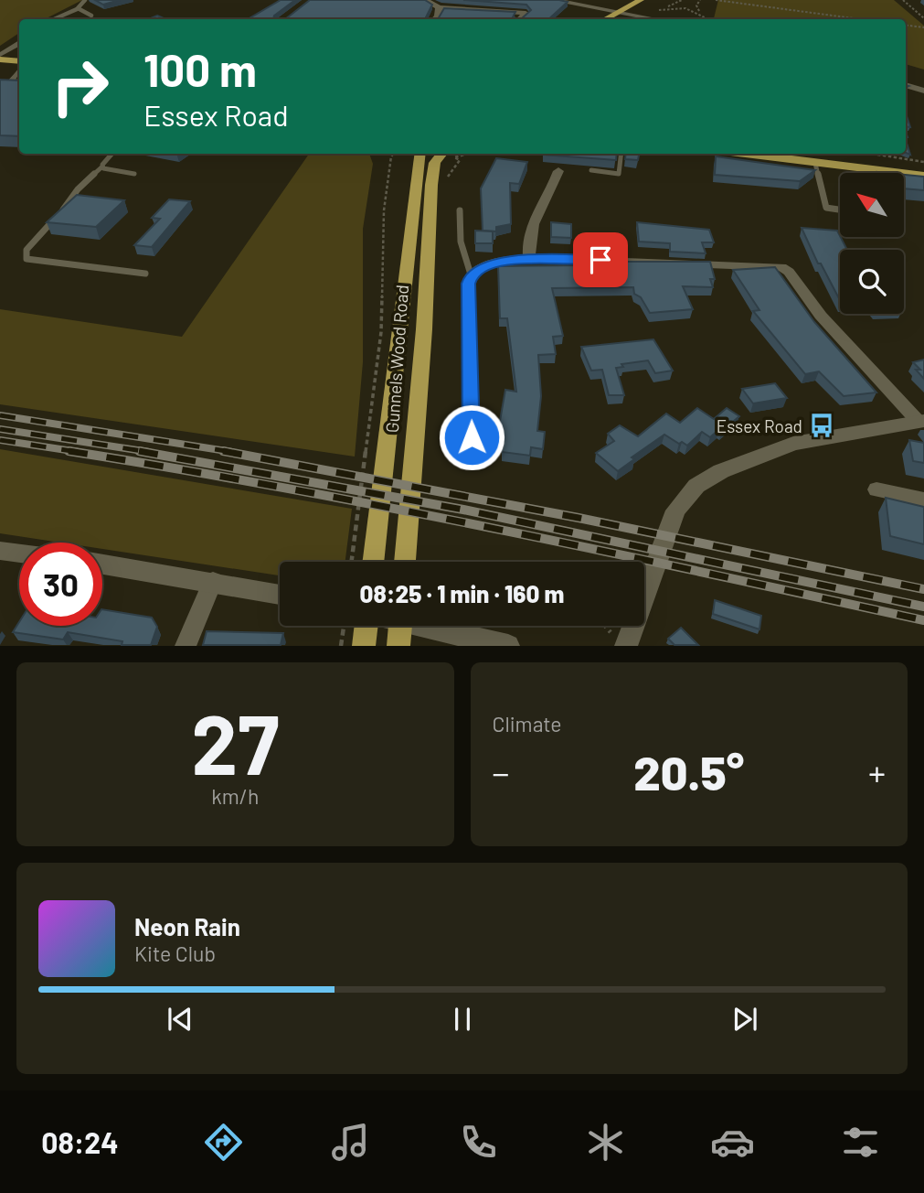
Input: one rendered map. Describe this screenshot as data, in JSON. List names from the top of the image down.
{
  "streets": {
    "main road": ["Gunnels Wood Road"]
  },
  "places": {
    "bus stop": ["Essex Road"]
  },
  "north": "top left",
  "page": {
    "turn": ["100 m", "Essex Road"],
    "limit": "30",
    "trip": "08:25 · 1 min · 160 m",
    "tile": [
      ["27", "km/h"],
      "Climate"
    ],
    "heat": ["−", "20.5°", "+"],
    "song": ["Neon Rain", "Kite Club"],
    "tabs": "08:24"
  }
}
